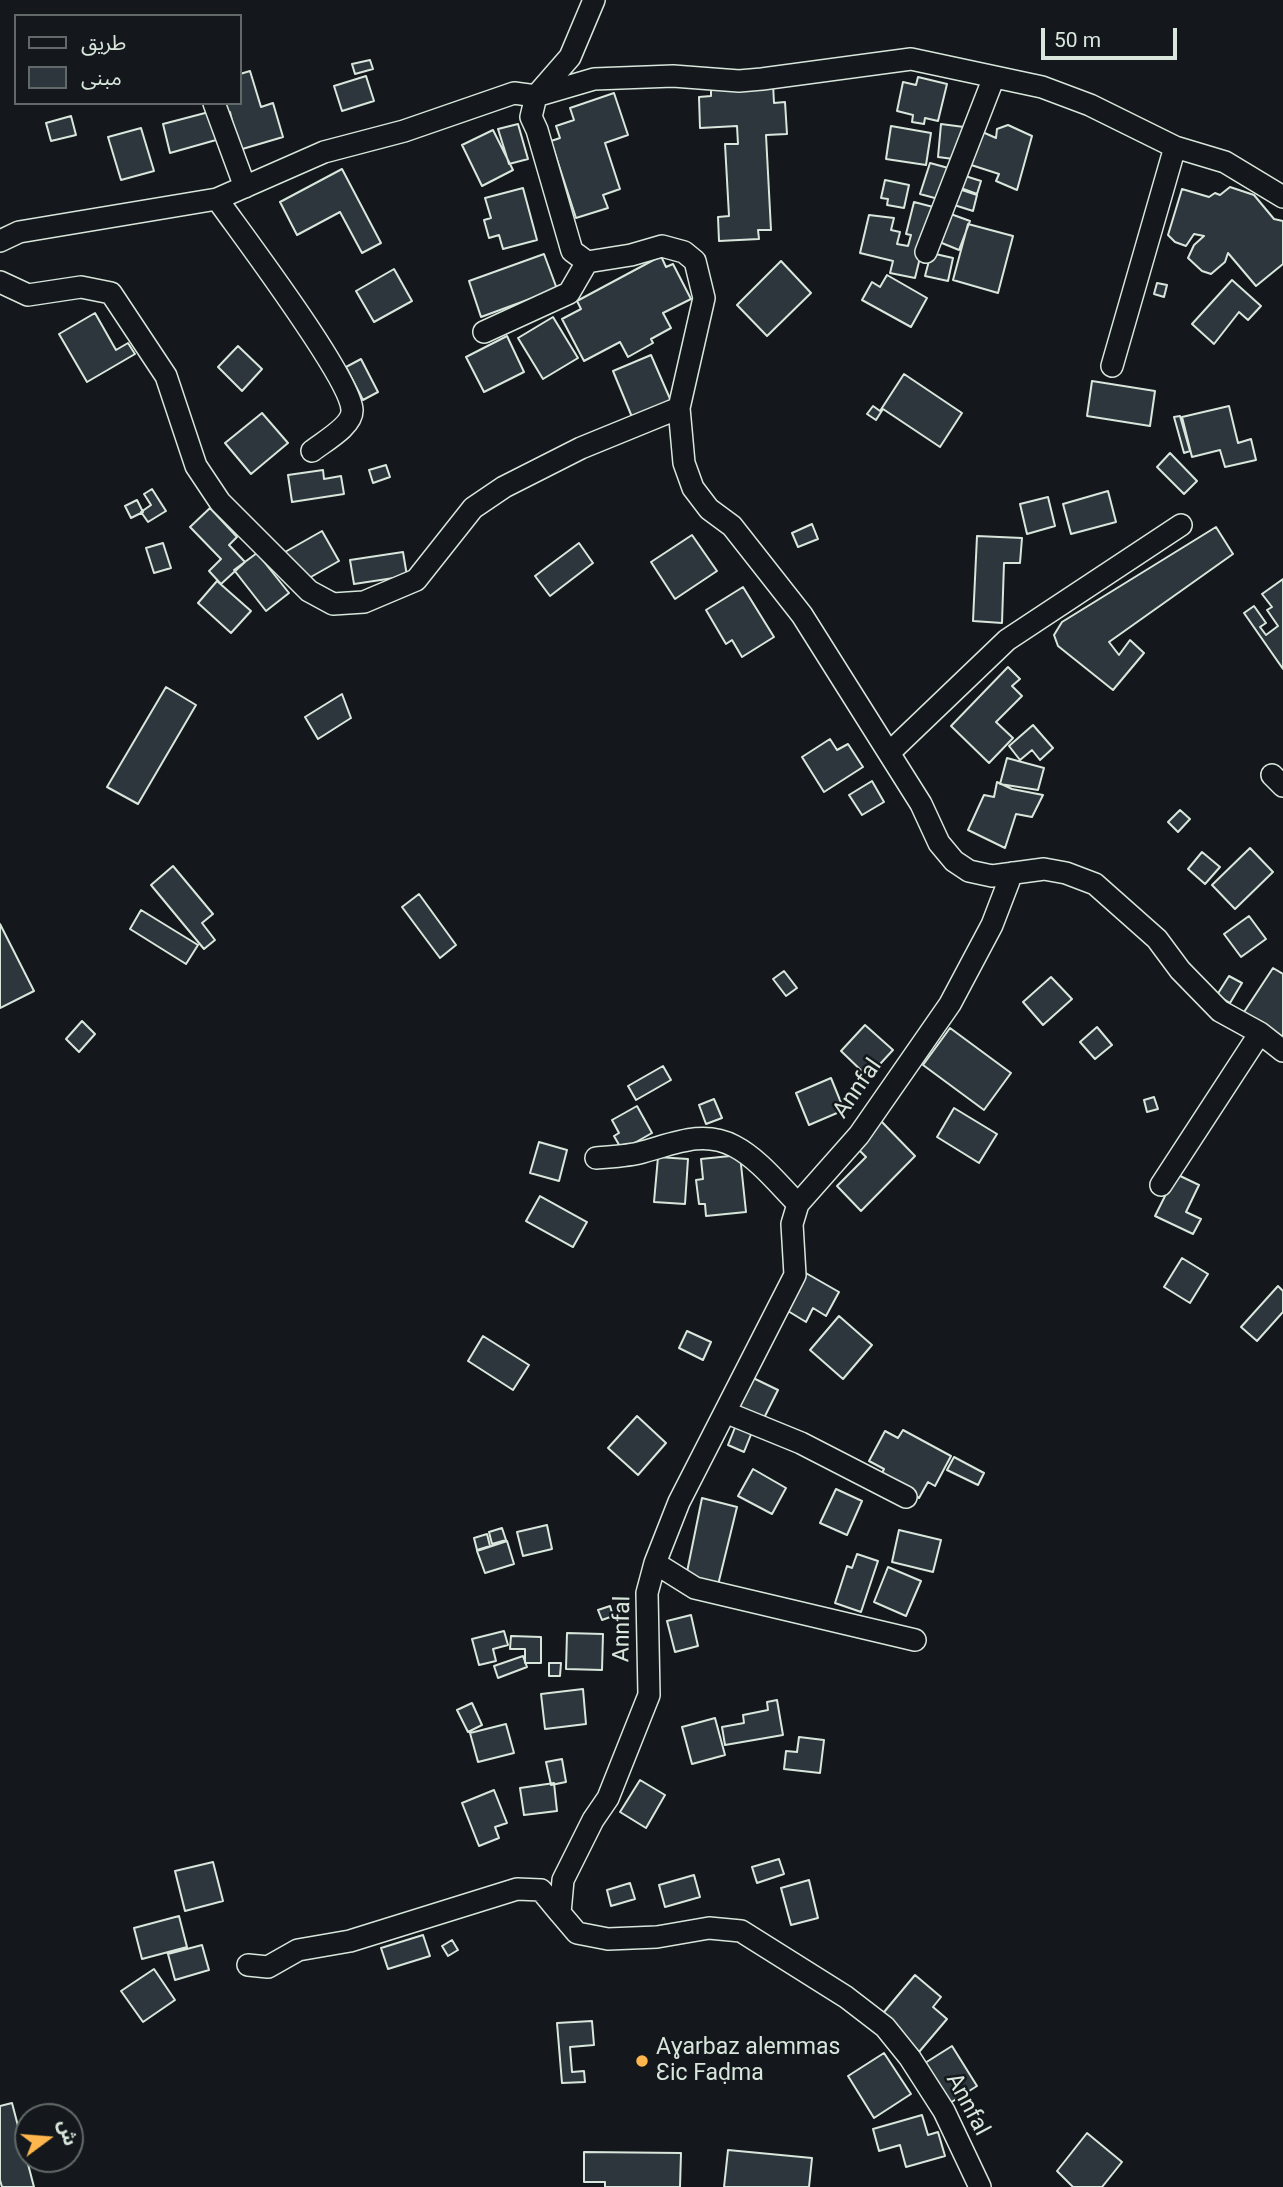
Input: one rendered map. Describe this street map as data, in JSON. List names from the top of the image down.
{
  "streets": {
    "street": ["Annfal"]
  },
  "places": ["Aɣarbaz alemmas Ɛic Faḍma"],
  "legend": ["طريق", "مبنى"],
  "scale_bar": "50 m",
  "north": "right"
}
